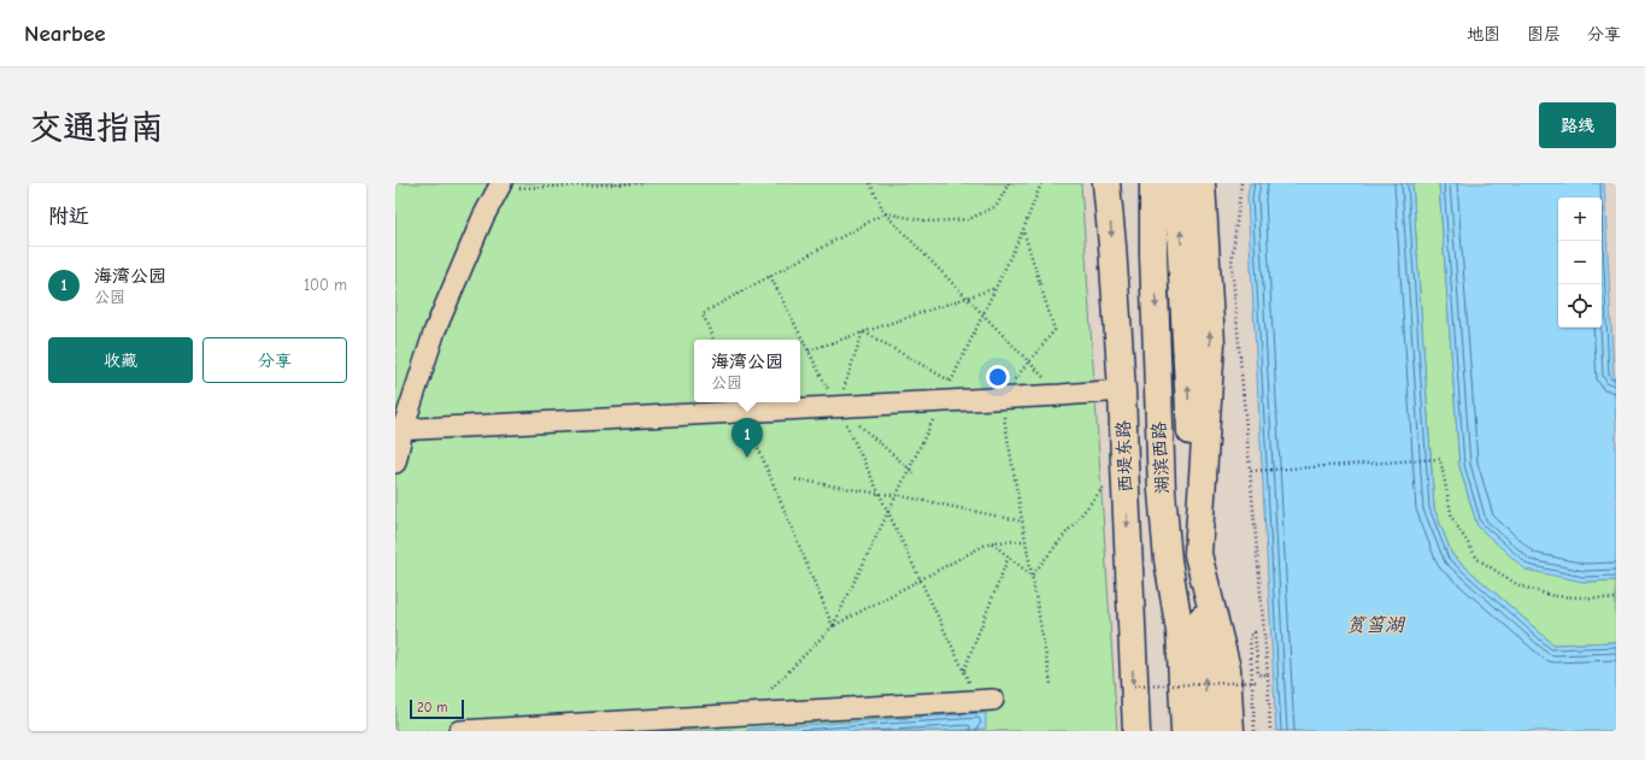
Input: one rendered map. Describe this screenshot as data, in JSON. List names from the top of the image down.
{
  "streets": {
    "main road": ["西堤东路", "湖滨西路"]
  },
  "water": ["筼筜湖"],
  "scale_bar": "20 m",
  "page": {
    "header": "Nearbee",
    "nav": ["地图", "图层", "分享"],
    "buttons": [
      "路线",
      ["收藏", "分享"]
    ],
    "title": "交通指南",
    "heading": "附近",
    "map_buttons": ["+", "−"],
    "list": [
      {
        "mark": "1",
        "name": "海湾公园",
        "note": "公园",
        "value": "100 m"
      }
    ],
    "popup": ["海湾公园", "公园"],
    "pins": "1",
    "scale": "20 m"
  }
}
